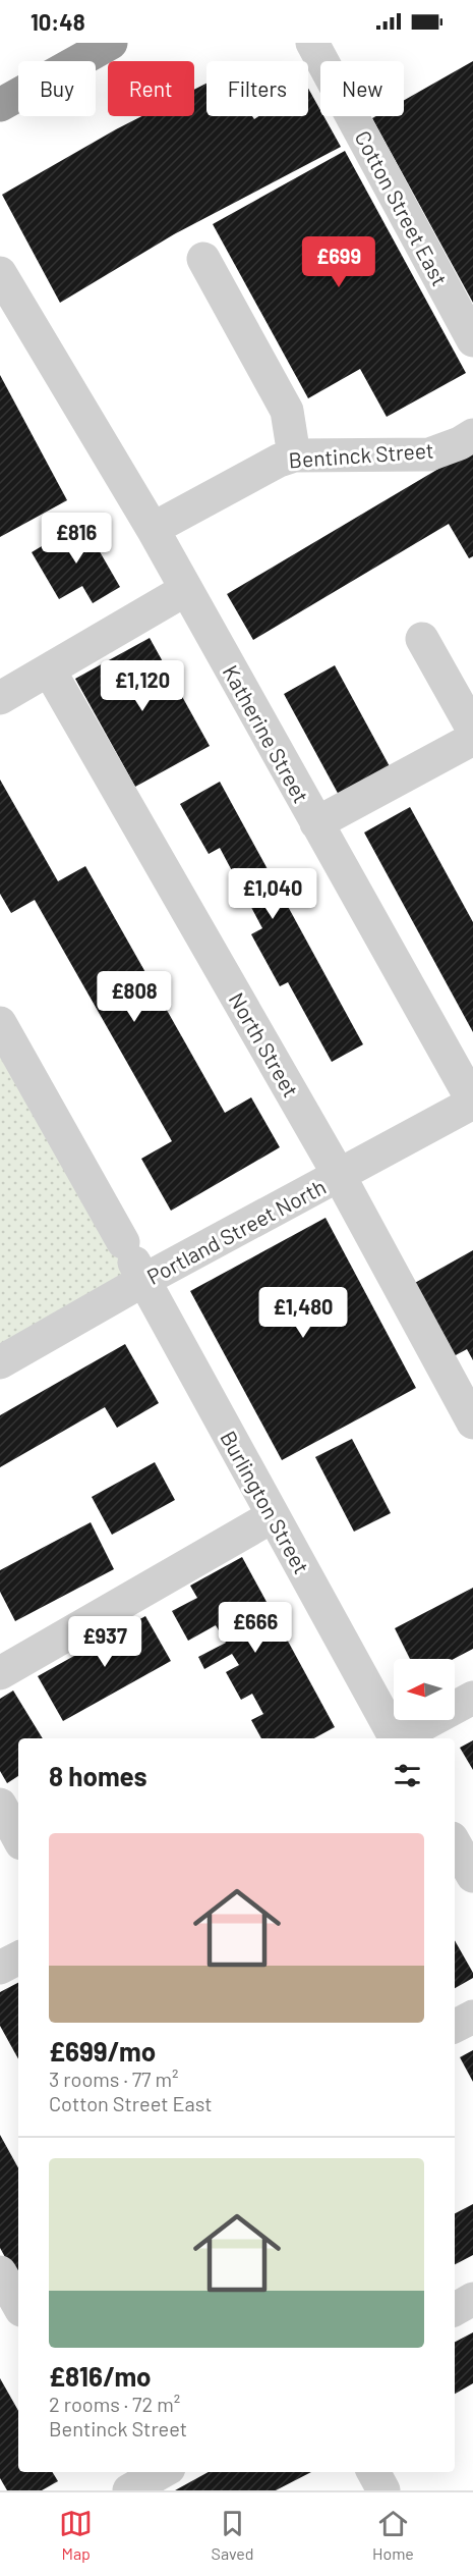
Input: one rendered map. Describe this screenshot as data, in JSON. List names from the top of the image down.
{
  "streets": {
    "street": [
      "Cotton Street East",
      "Bentinck Street",
      "Katherine Street",
      "North Street",
      "Portland Street North",
      "Burlington Street"
    ]
  },
  "crossings": [
    ["Bentinck Street", "Katherine Street"],
    ["Katherine Street", "Portland Street North"],
    ["North Street", "Portland Street North"],
    ["Portland Street North", "Burlington Street"]
  ],
  "north": "left",
  "page": {
    "status": "10:48",
    "chip": [
      "Buy",
      "Rent",
      "Filters",
      "New"
    ],
    "price": [
      "£699",
      "£816",
      "£1,120",
      "£1,040",
      "£808",
      "£1,480",
      "£666",
      "£937"
    ],
    "heading": "8 homes",
    "list": [
      {
        "name": "£699/mo",
        "note": "3 rooms · 77 m² · Cotton Street East"
      },
      {
        "name": "£816/mo",
        "note": "2 rooms · 72 m² · Bentinck Street"
      }
    ],
    "tabs": ["Map", "Saved", "Home"]
  }
}
